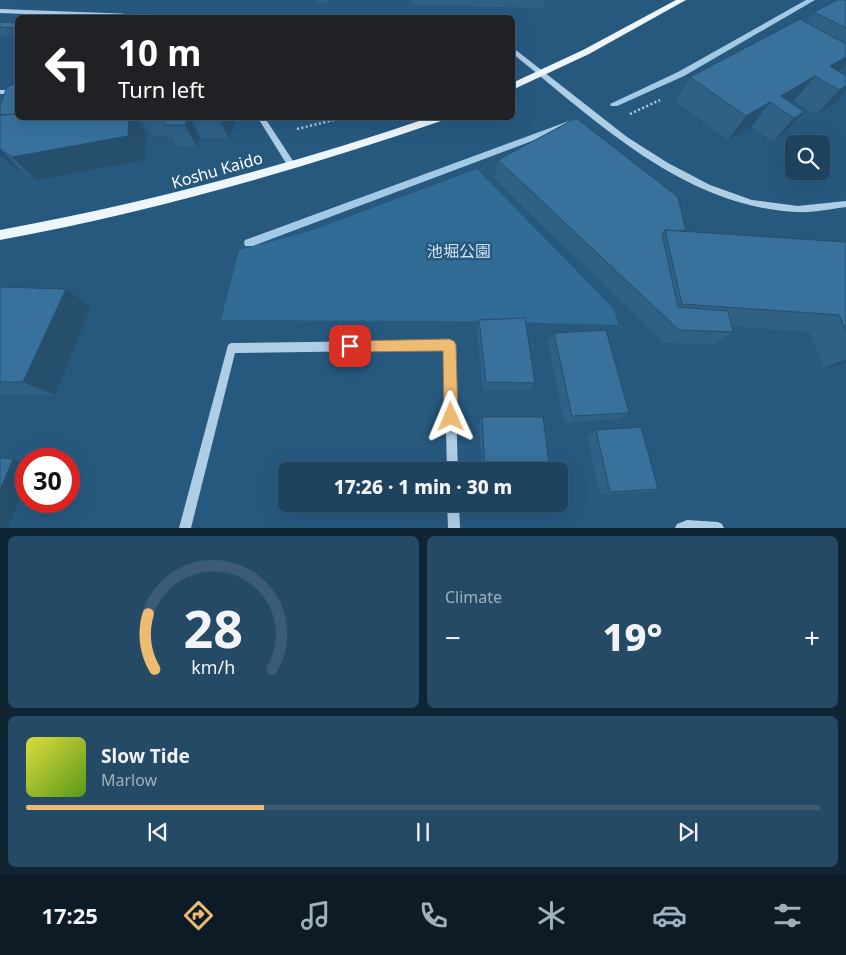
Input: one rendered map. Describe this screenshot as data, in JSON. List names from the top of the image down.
{
  "streets": {
    "main road": ["Koshu Kaido"]
  },
  "parks": ["池堀公園"],
  "page": {
    "turn": ["10 m", "Turn left"],
    "limit": "30",
    "trip": "17:26 · 1 min · 30 m",
    "tile": "Climate",
    "heat": ["−", "19°", "+"],
    "song": ["Slow Tide", "Marlow"],
    "tabs": "17:25",
    "gauge": ["28", "km/h"]
  }
}
